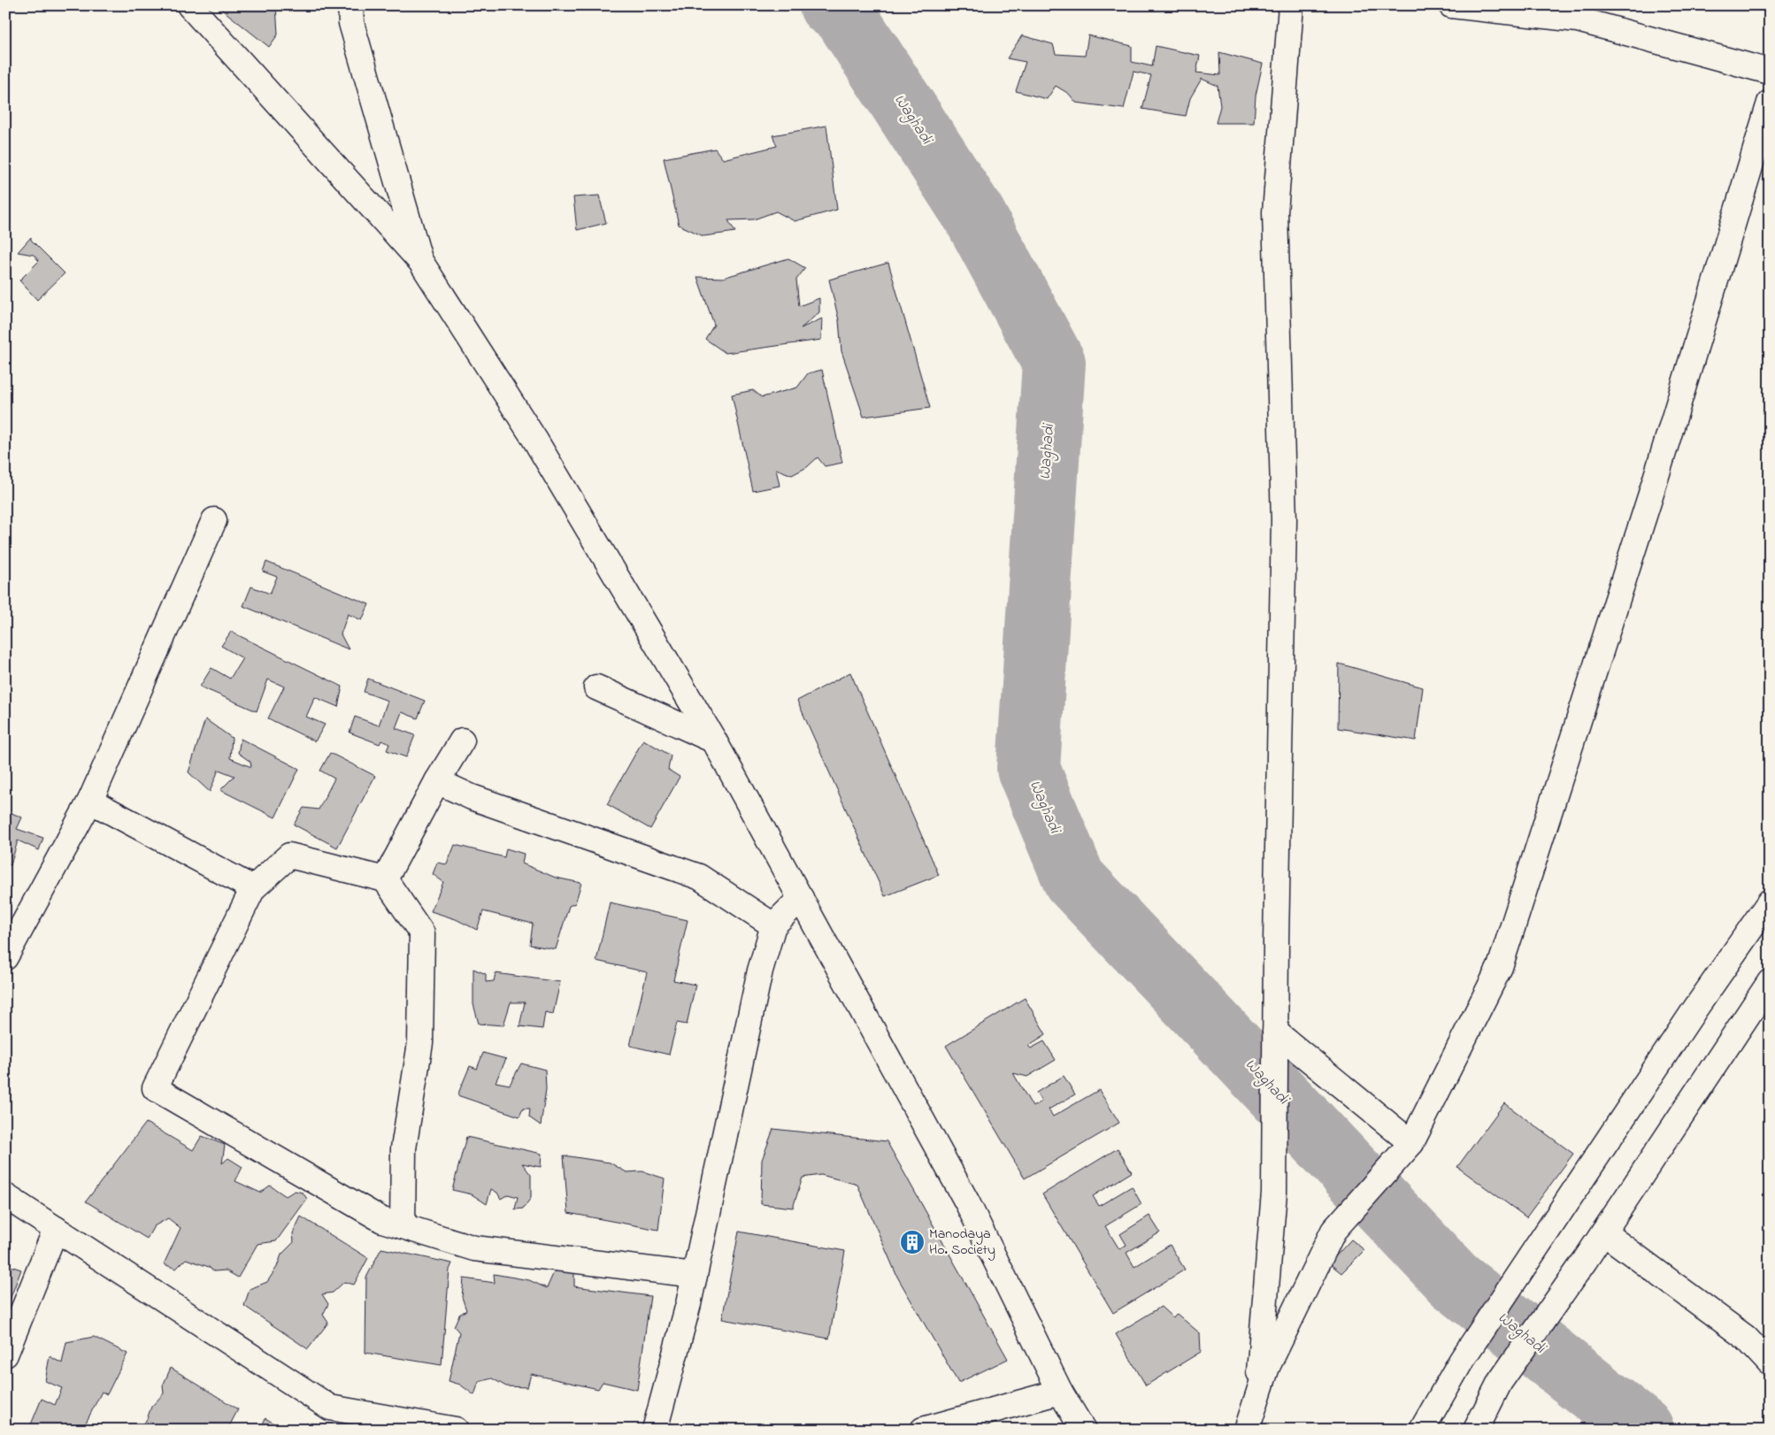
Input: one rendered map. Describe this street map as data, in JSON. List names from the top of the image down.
{
  "water": ["Waghadi"],
  "places": {
    "building": ["Manodaya Ho. Society"]
  }
}
